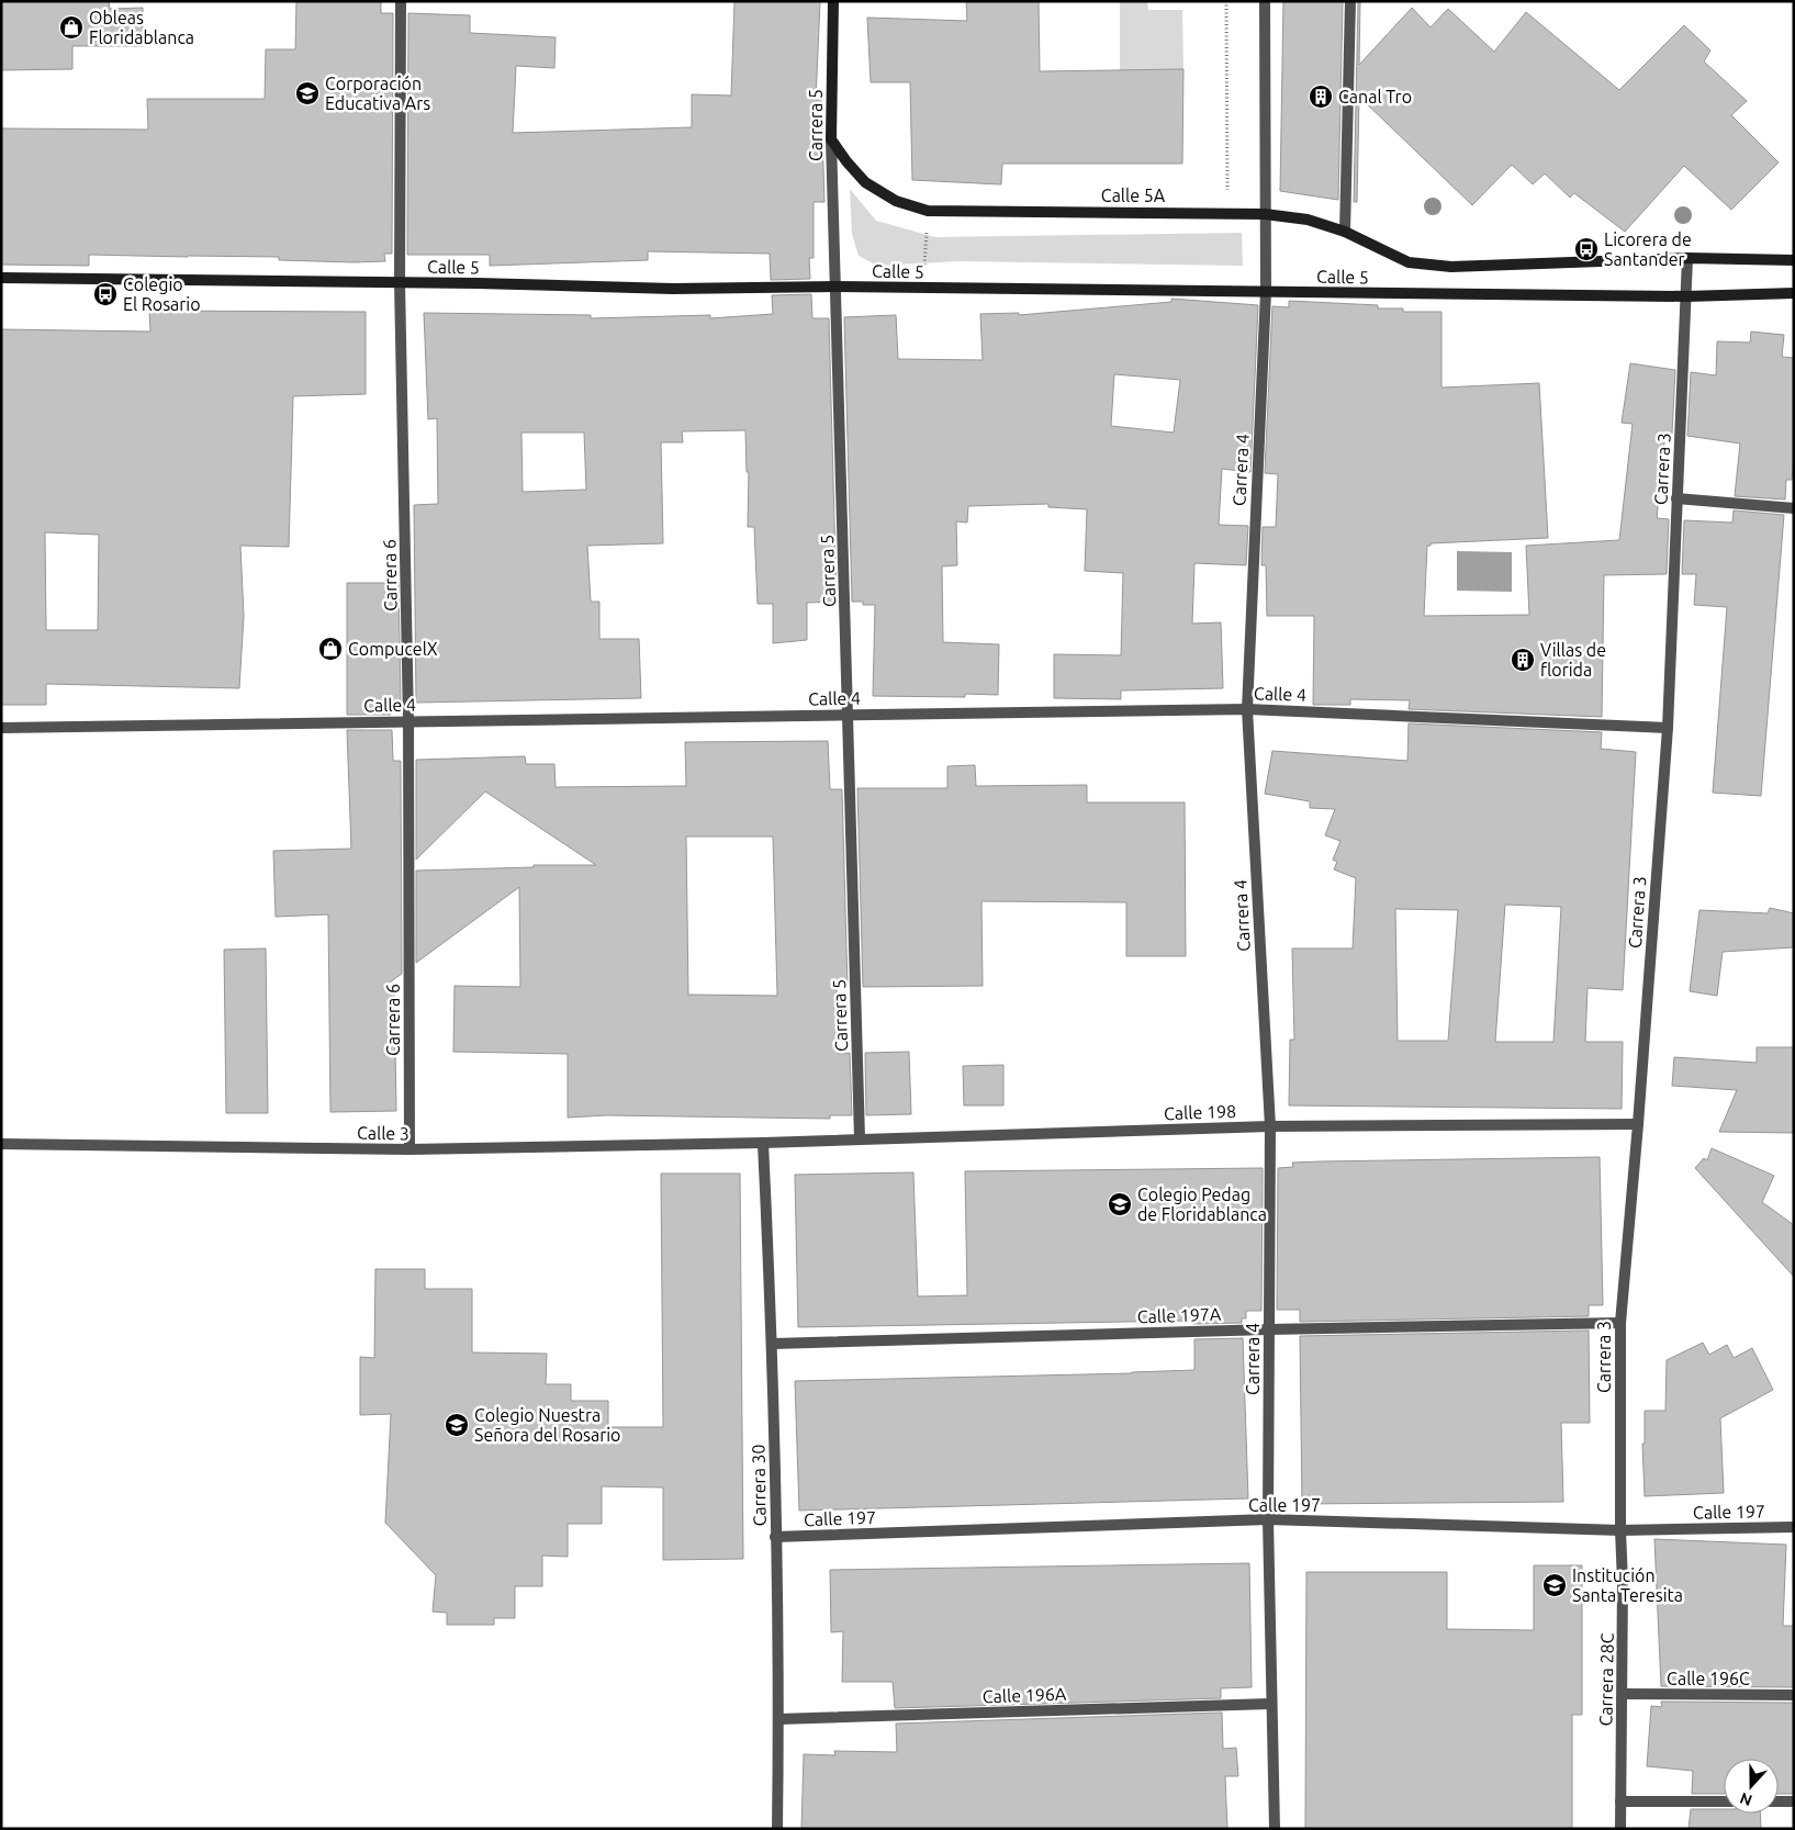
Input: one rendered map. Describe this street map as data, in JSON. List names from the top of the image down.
{
  "streets": {
    "main road": ["Carrera 5", "Calle 5A", "Calle 5"],
    "street": [
      "Carrera 3",
      "Carrera 4",
      "Carrera 6",
      "Calle 4",
      "Calle 198",
      "Calle 3",
      "Calle 197A",
      "Carrera 30",
      "Calle 197",
      "Calle 196C",
      "Carrera 28C",
      "Calle 196A"
    ]
  },
  "crossings": [
    ["Carrera 5", "Calle 5A"],
    ["Carrera 5", "Calle 5"],
    ["Carrera 5", "Calle 4"],
    ["Carrera 5", "Calle 198"],
    ["Calle 5A", "Carrera 3"],
    ["Calle 5A", "Carrera 4"],
    ["Calle 5", "Carrera 3"],
    ["Calle 5", "Carrera 4"],
    ["Calle 5", "Carrera 6"],
    ["Carrera 3", "Calle 4"],
    ["Carrera 3", "Calle 198"],
    ["Carrera 3", "Calle 197A"],
    ["Carrera 3", "Calle 197"],
    ["Carrera 3", "Carrera 28C"],
    ["Carrera 4", "Calle 4"],
    ["Carrera 4", "Calle 198"],
    ["Carrera 4", "Calle 197A"],
    ["Carrera 4", "Calle 197"],
    ["Carrera 4", "Calle 196A"],
    ["Carrera 6", "Calle 4"],
    ["Carrera 6", "Calle 3"],
    ["Calle 198", "Calle 3"],
    ["Calle 198", "Carrera 30"],
    ["Calle 3", "Carrera 30"],
    ["Calle 197A", "Carrera 30"],
    ["Carrera 30", "Calle 197"],
    ["Carrera 30", "Calle 196A"],
    ["Calle 197", "Carrera 28C"],
    ["Calle 196C", "Carrera 28C"]
  ],
  "places": {
    "shop": ["Obleas Floridablanca", "CompucelX"],
    "school or university": [
      "Corporación Educativa Ars",
      "Colegio Pedag de Floridablanca",
      "Colegio Nuestra Señora del Rosario",
      "Institución Santa Teresita"
    ],
    "building": ["Canal Tro", "Villas de florida"],
    "bus stop": ["Licorera de Santander", "Colegio El Rosario"]
  },
  "north": "bottom"
}
